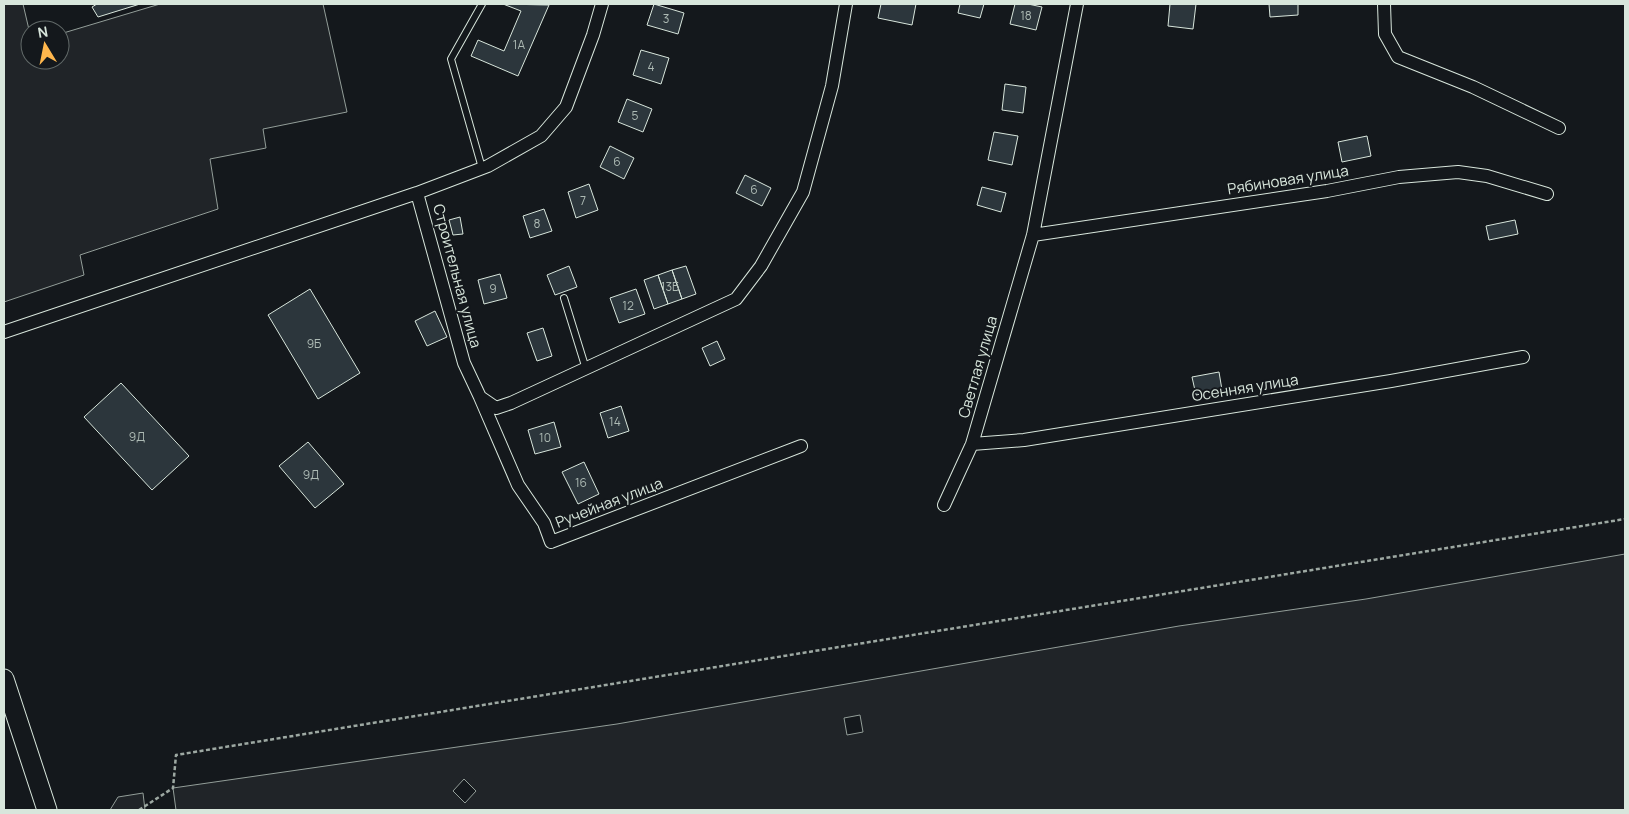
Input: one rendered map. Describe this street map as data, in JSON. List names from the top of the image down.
{
  "streets": {
    "street": [
      "Рябиновая улица",
      "Строительная улица",
      "Светлая улица",
      "Осенняя улица",
      "Ручейная улица"
    ]
  },
  "crossings": [
    ["Рябиновая улица", "Светлая улица"],
    ["Строительная улица", "Ручейная улица"],
    ["Светлая улица", "Осенняя улица"]
  ],
  "house_numbers": [
    "18",
    "3",
    "1А",
    "4",
    "5",
    "6",
    "6",
    "7",
    "8",
    "13Б",
    "9",
    "12",
    "9Б",
    "14",
    "9Д",
    "10",
    "9Д",
    "16"
  ],
  "north": "top"
}
